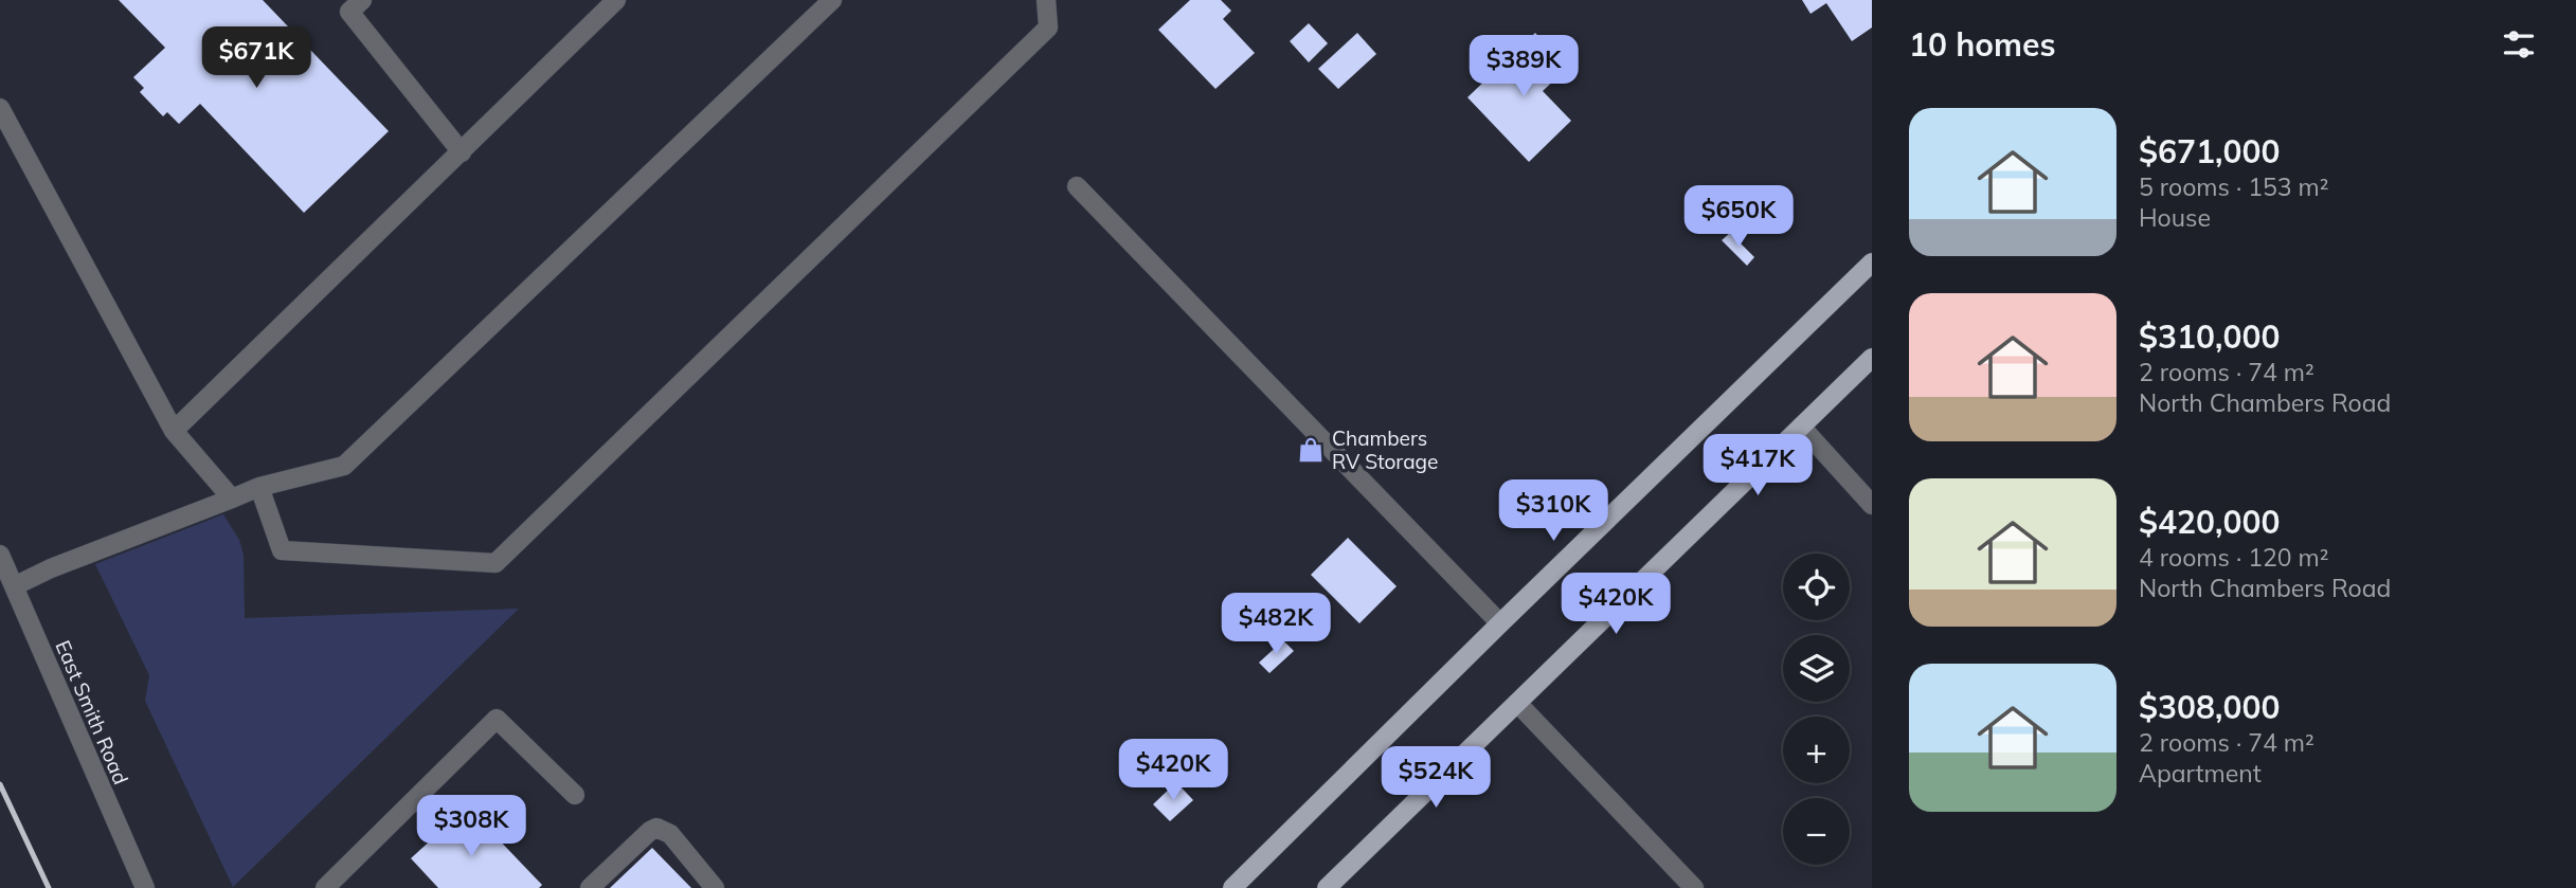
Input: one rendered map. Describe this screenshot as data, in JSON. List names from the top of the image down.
{
  "streets": {
    "street": ["East Smith Road"]
  },
  "places": {
    "shop": ["Chambers RV Storage"]
  },
  "page": {
    "heading": "10 homes",
    "price": [
      "$671K",
      "$389K",
      "$650K",
      "$417K",
      "$310K",
      "$420K",
      "$482K",
      "$420K",
      "$524K",
      "$308K"
    ],
    "list": [
      {
        "name": "$671,000",
        "note": "5 rooms · 153 m² · House"
      },
      {
        "name": "$310,000",
        "note": "2 rooms · 74 m² · North Chambers Road"
      },
      {
        "name": "$420,000",
        "note": "4 rooms · 120 m² · North Chambers Road"
      },
      {
        "name": "$308,000",
        "note": "2 rooms · 74 m² · Apartment"
      }
    ],
    "map_buttons": ["+", "−"]
  }
}
